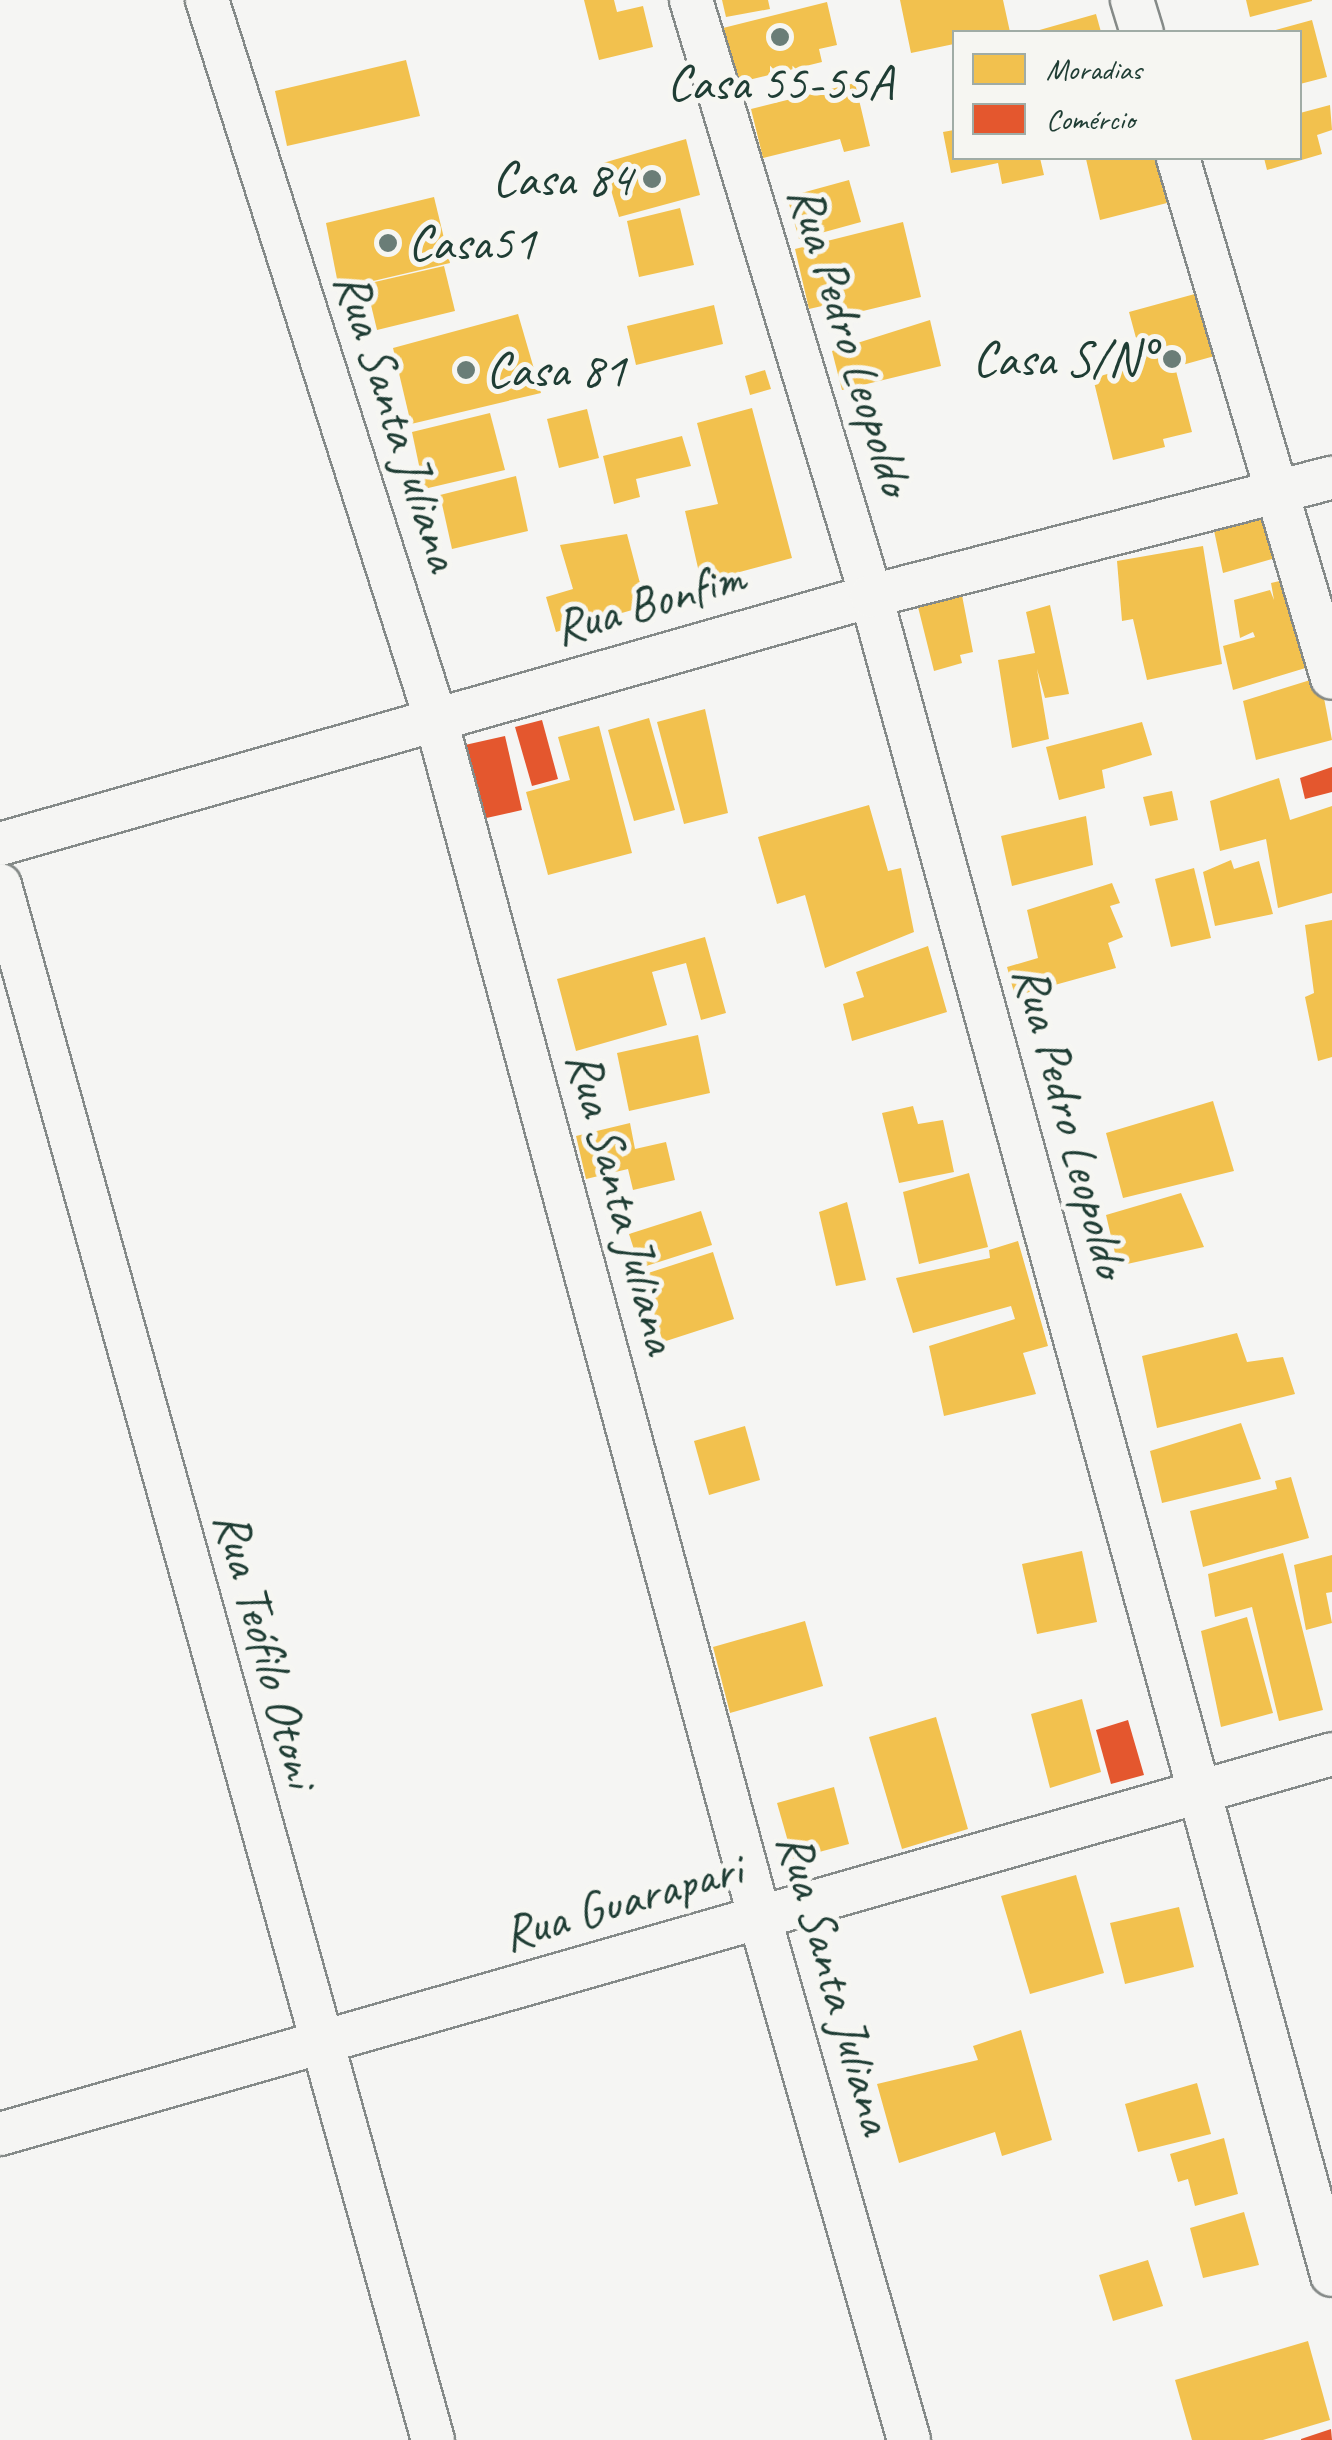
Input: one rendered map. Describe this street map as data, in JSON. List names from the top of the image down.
{
  "streets": {
    "street": [
      "Rua Pedro Leopoldo",
      "Rua Santa Juliana",
      "Rua Bonfim",
      "Rua Teófilo Otoni",
      "Rua Guarapari"
    ]
  },
  "crossings": [
    ["Rua Pedro Leopoldo", "Rua Bonfim"],
    ["Rua Pedro Leopoldo", "Rua Guarapari"],
    ["Rua Santa Juliana", "Rua Bonfim"],
    ["Rua Santa Juliana", "Rua Guarapari"],
    ["Rua Teófilo Otoni", "Rua Guarapari"]
  ],
  "places": [
    "Casa 55-55A",
    "Casa 84",
    "Casa51",
    "Casa S/N°",
    "Casa 81"
  ],
  "legend": ["Moradias", "Comércio"]
}
